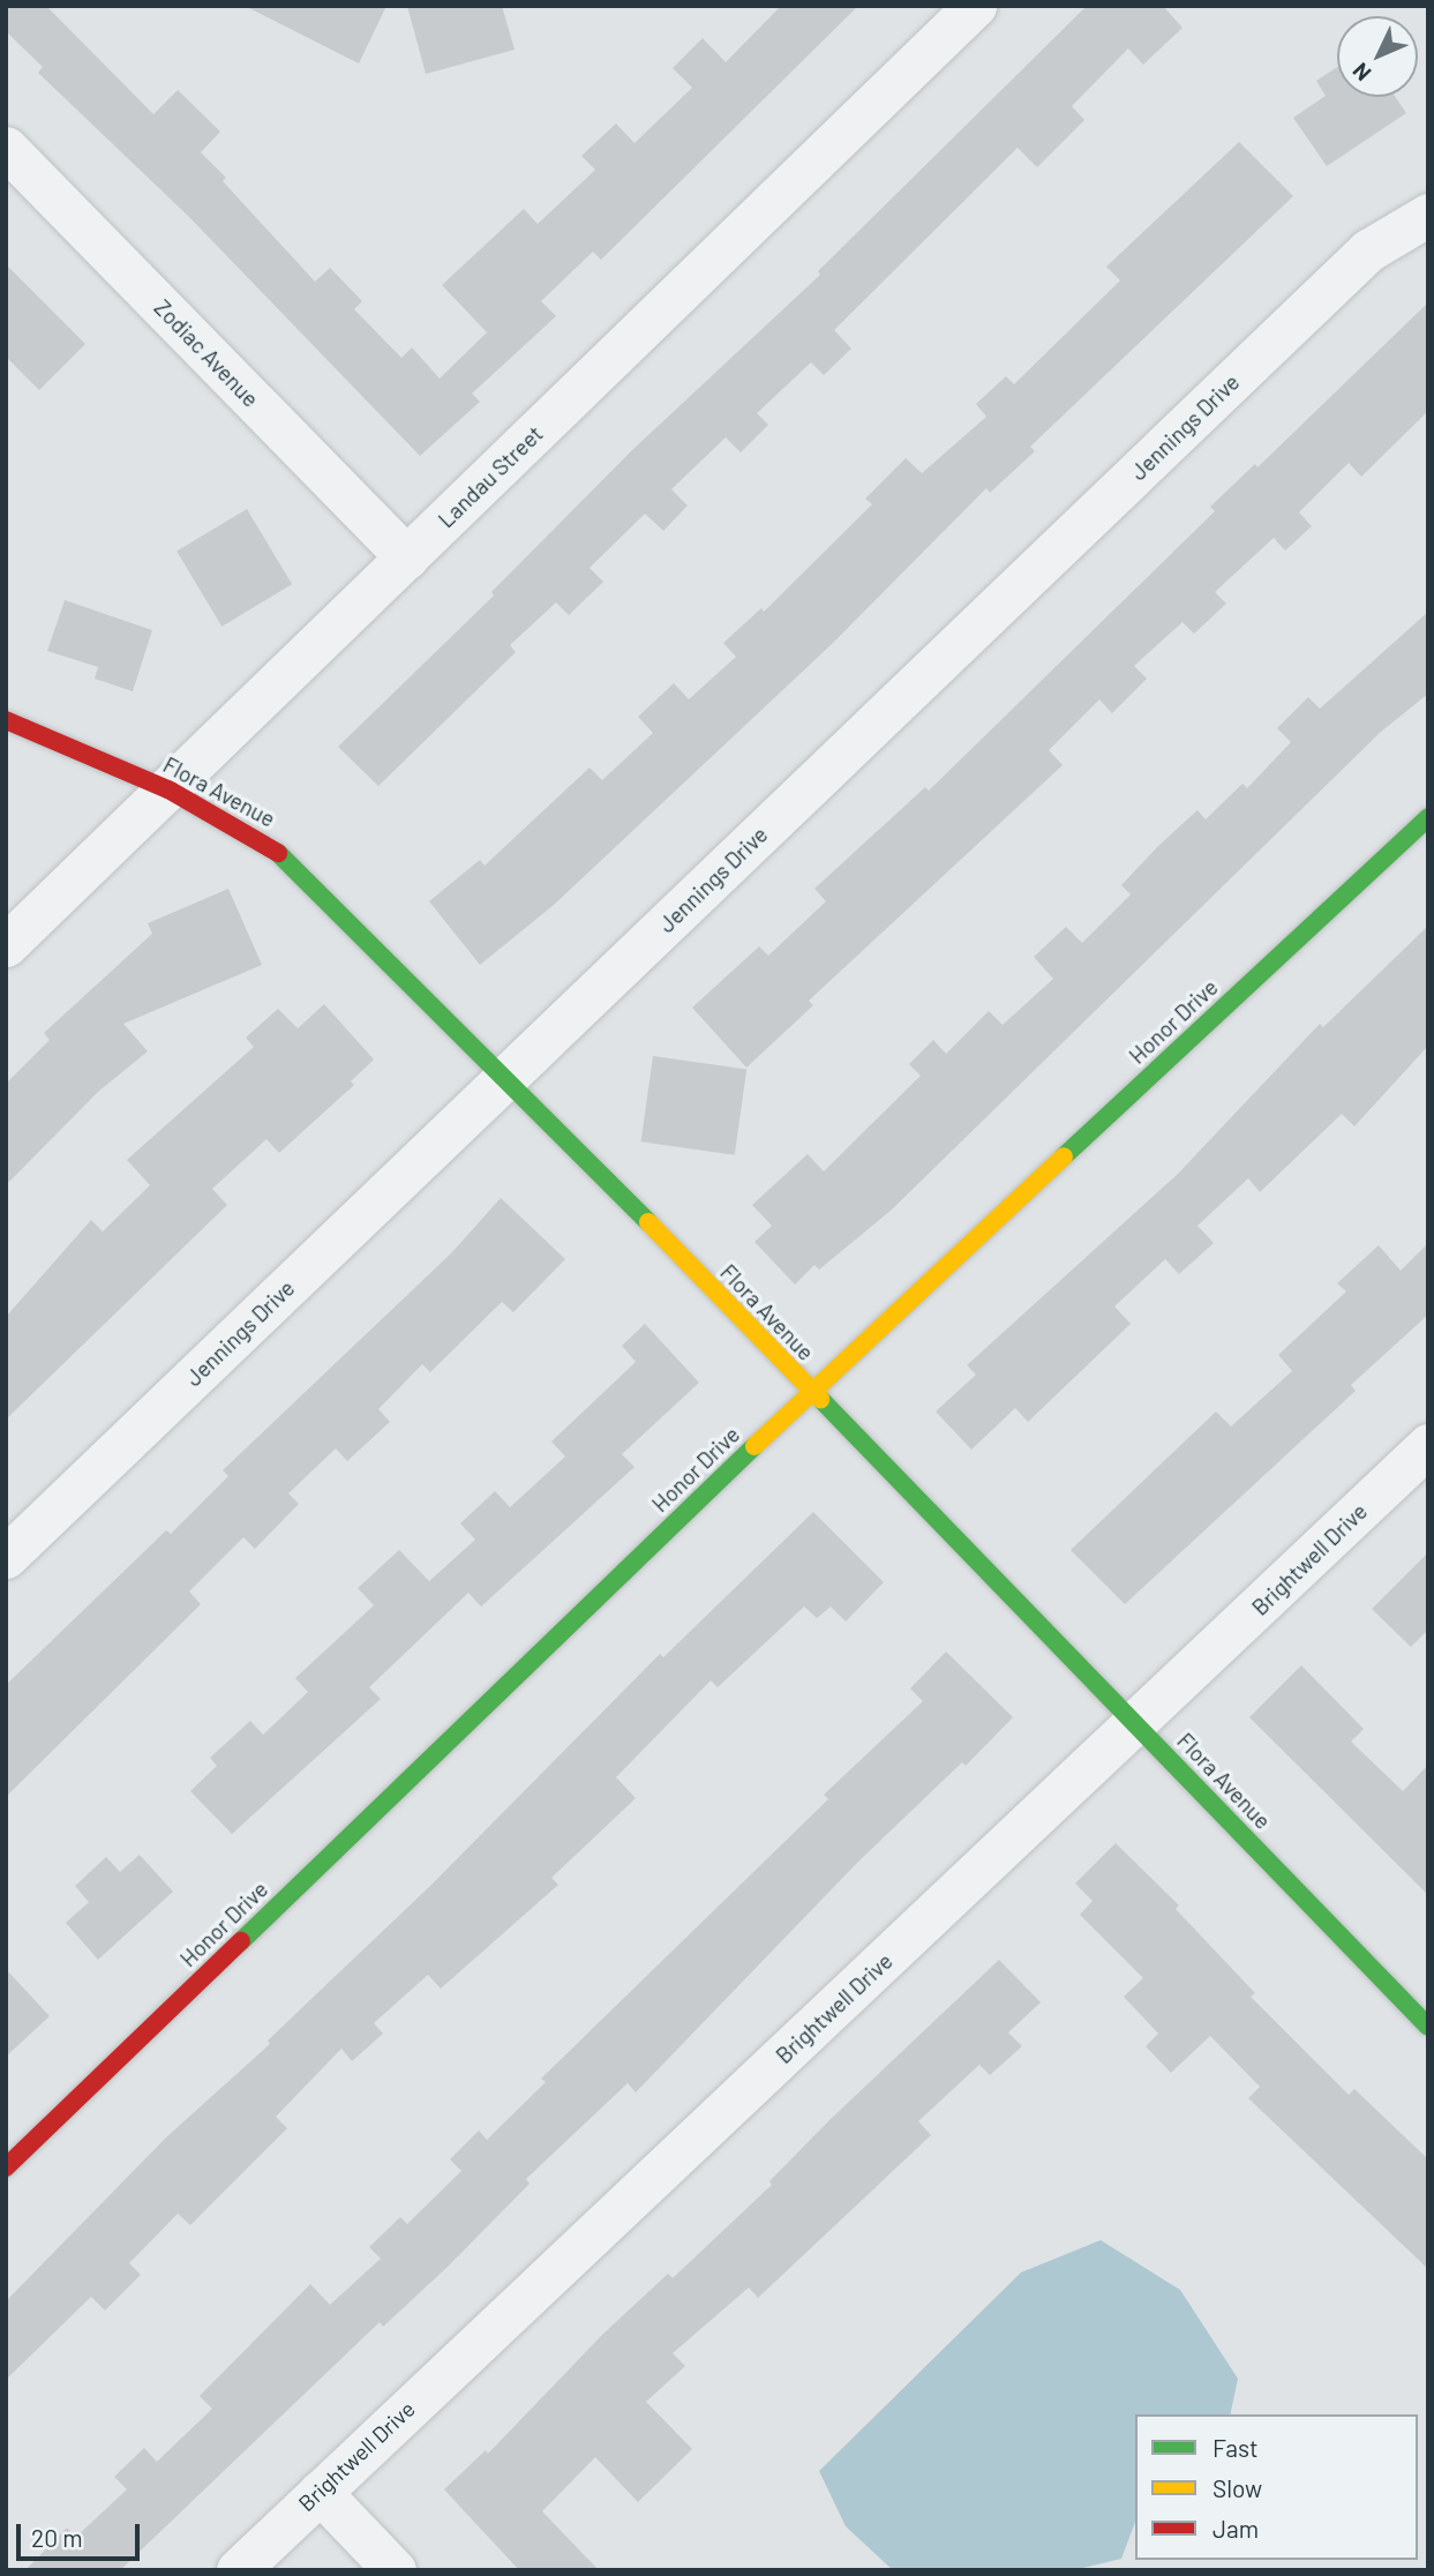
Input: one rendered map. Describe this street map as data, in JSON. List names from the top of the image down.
{
  "streets": {
    "street": [
      "Zodiac Avenue",
      "Jennings Drive",
      "Landau Street",
      "Flora Avenue",
      "Honor Drive",
      "Brightwell Drive"
    ]
  },
  "crossings": [
    ["Zodiac Avenue", "Landau Street"],
    ["Jennings Drive", "Flora Avenue"],
    ["Landau Street", "Flora Avenue"],
    ["Flora Avenue", "Honor Drive"],
    ["Flora Avenue", "Brightwell Drive"]
  ],
  "legend": ["Fast", "Slow", "Jam"],
  "scale_bar": "20 m",
  "north": "bottom left"
}
